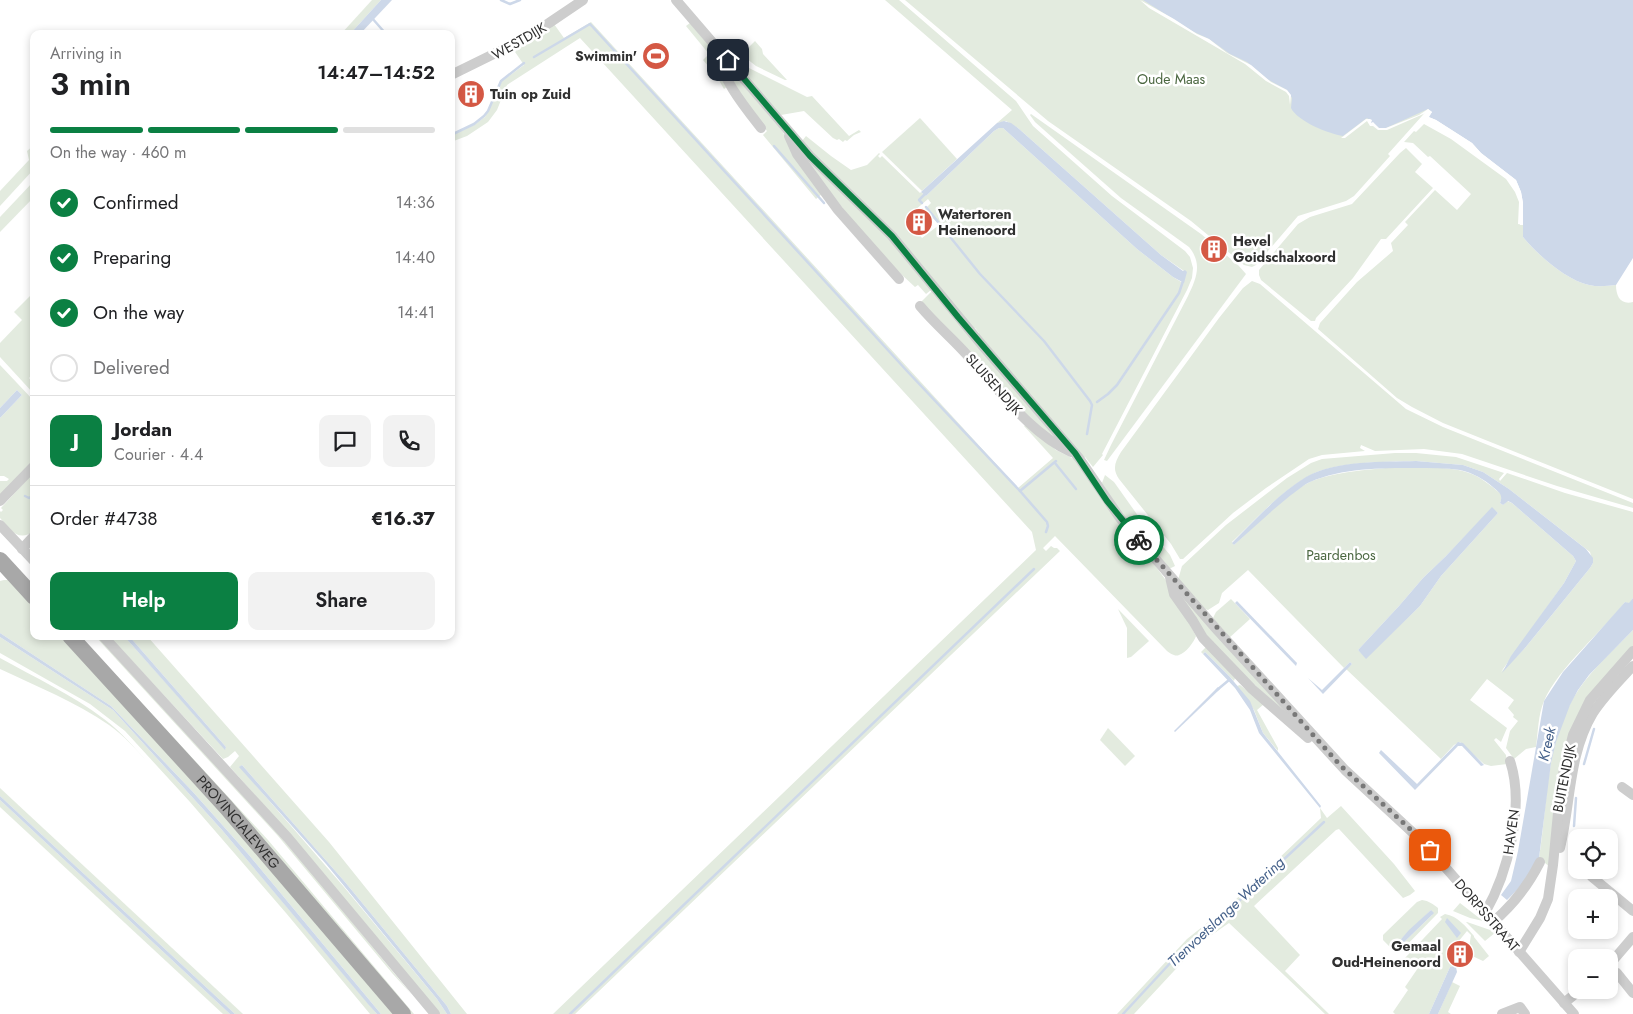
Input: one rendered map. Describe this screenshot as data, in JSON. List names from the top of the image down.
{
  "streets": {
    "main road": ["PROVINCIALEWEG"],
    "street": [
      "WESTDIJK",
      "SLUISENDIJK",
      "BUITENDIJK",
      "HAVEN",
      "DORPSSTRAAT"
    ]
  },
  "crossings": [
    ["SLUISENDIJK", "DORPSSTRAAT"],
    ["BUITENDIJK", "DORPSSTRAAT"],
    ["HAVEN", "DORPSSTRAAT"]
  ],
  "water": ["Kreek", "Tienvoetslange Watering"],
  "parks": ["Oude Maas", "Paardenbos"],
  "places": {
    "sports": ["Swimmin'"],
    "building": [
      "Tuin op Zuid",
      "Watertoren Heinenoord",
      "Hevel Goidschalxoord",
      "Gemaal Oud-Heinenoord"
    ]
  },
  "page": {
    "heading": ["3 min", "Arriving in", "14:47–14:52"],
    "panel": [
      "Jordan",
      "Courier · 4.4",
      "Order #4738",
      "€16.37"
    ],
    "bar": "On the way · 460 m",
    "list": [
      ["Confirmed", "14:36"],
      ["Preparing", "14:40"],
      ["On the way", "14:41"],
      "Delivered"
    ],
    "round": "J",
    "buttons": ["Help", "Share"],
    "map_buttons": ["+", "−"]
  }
}
